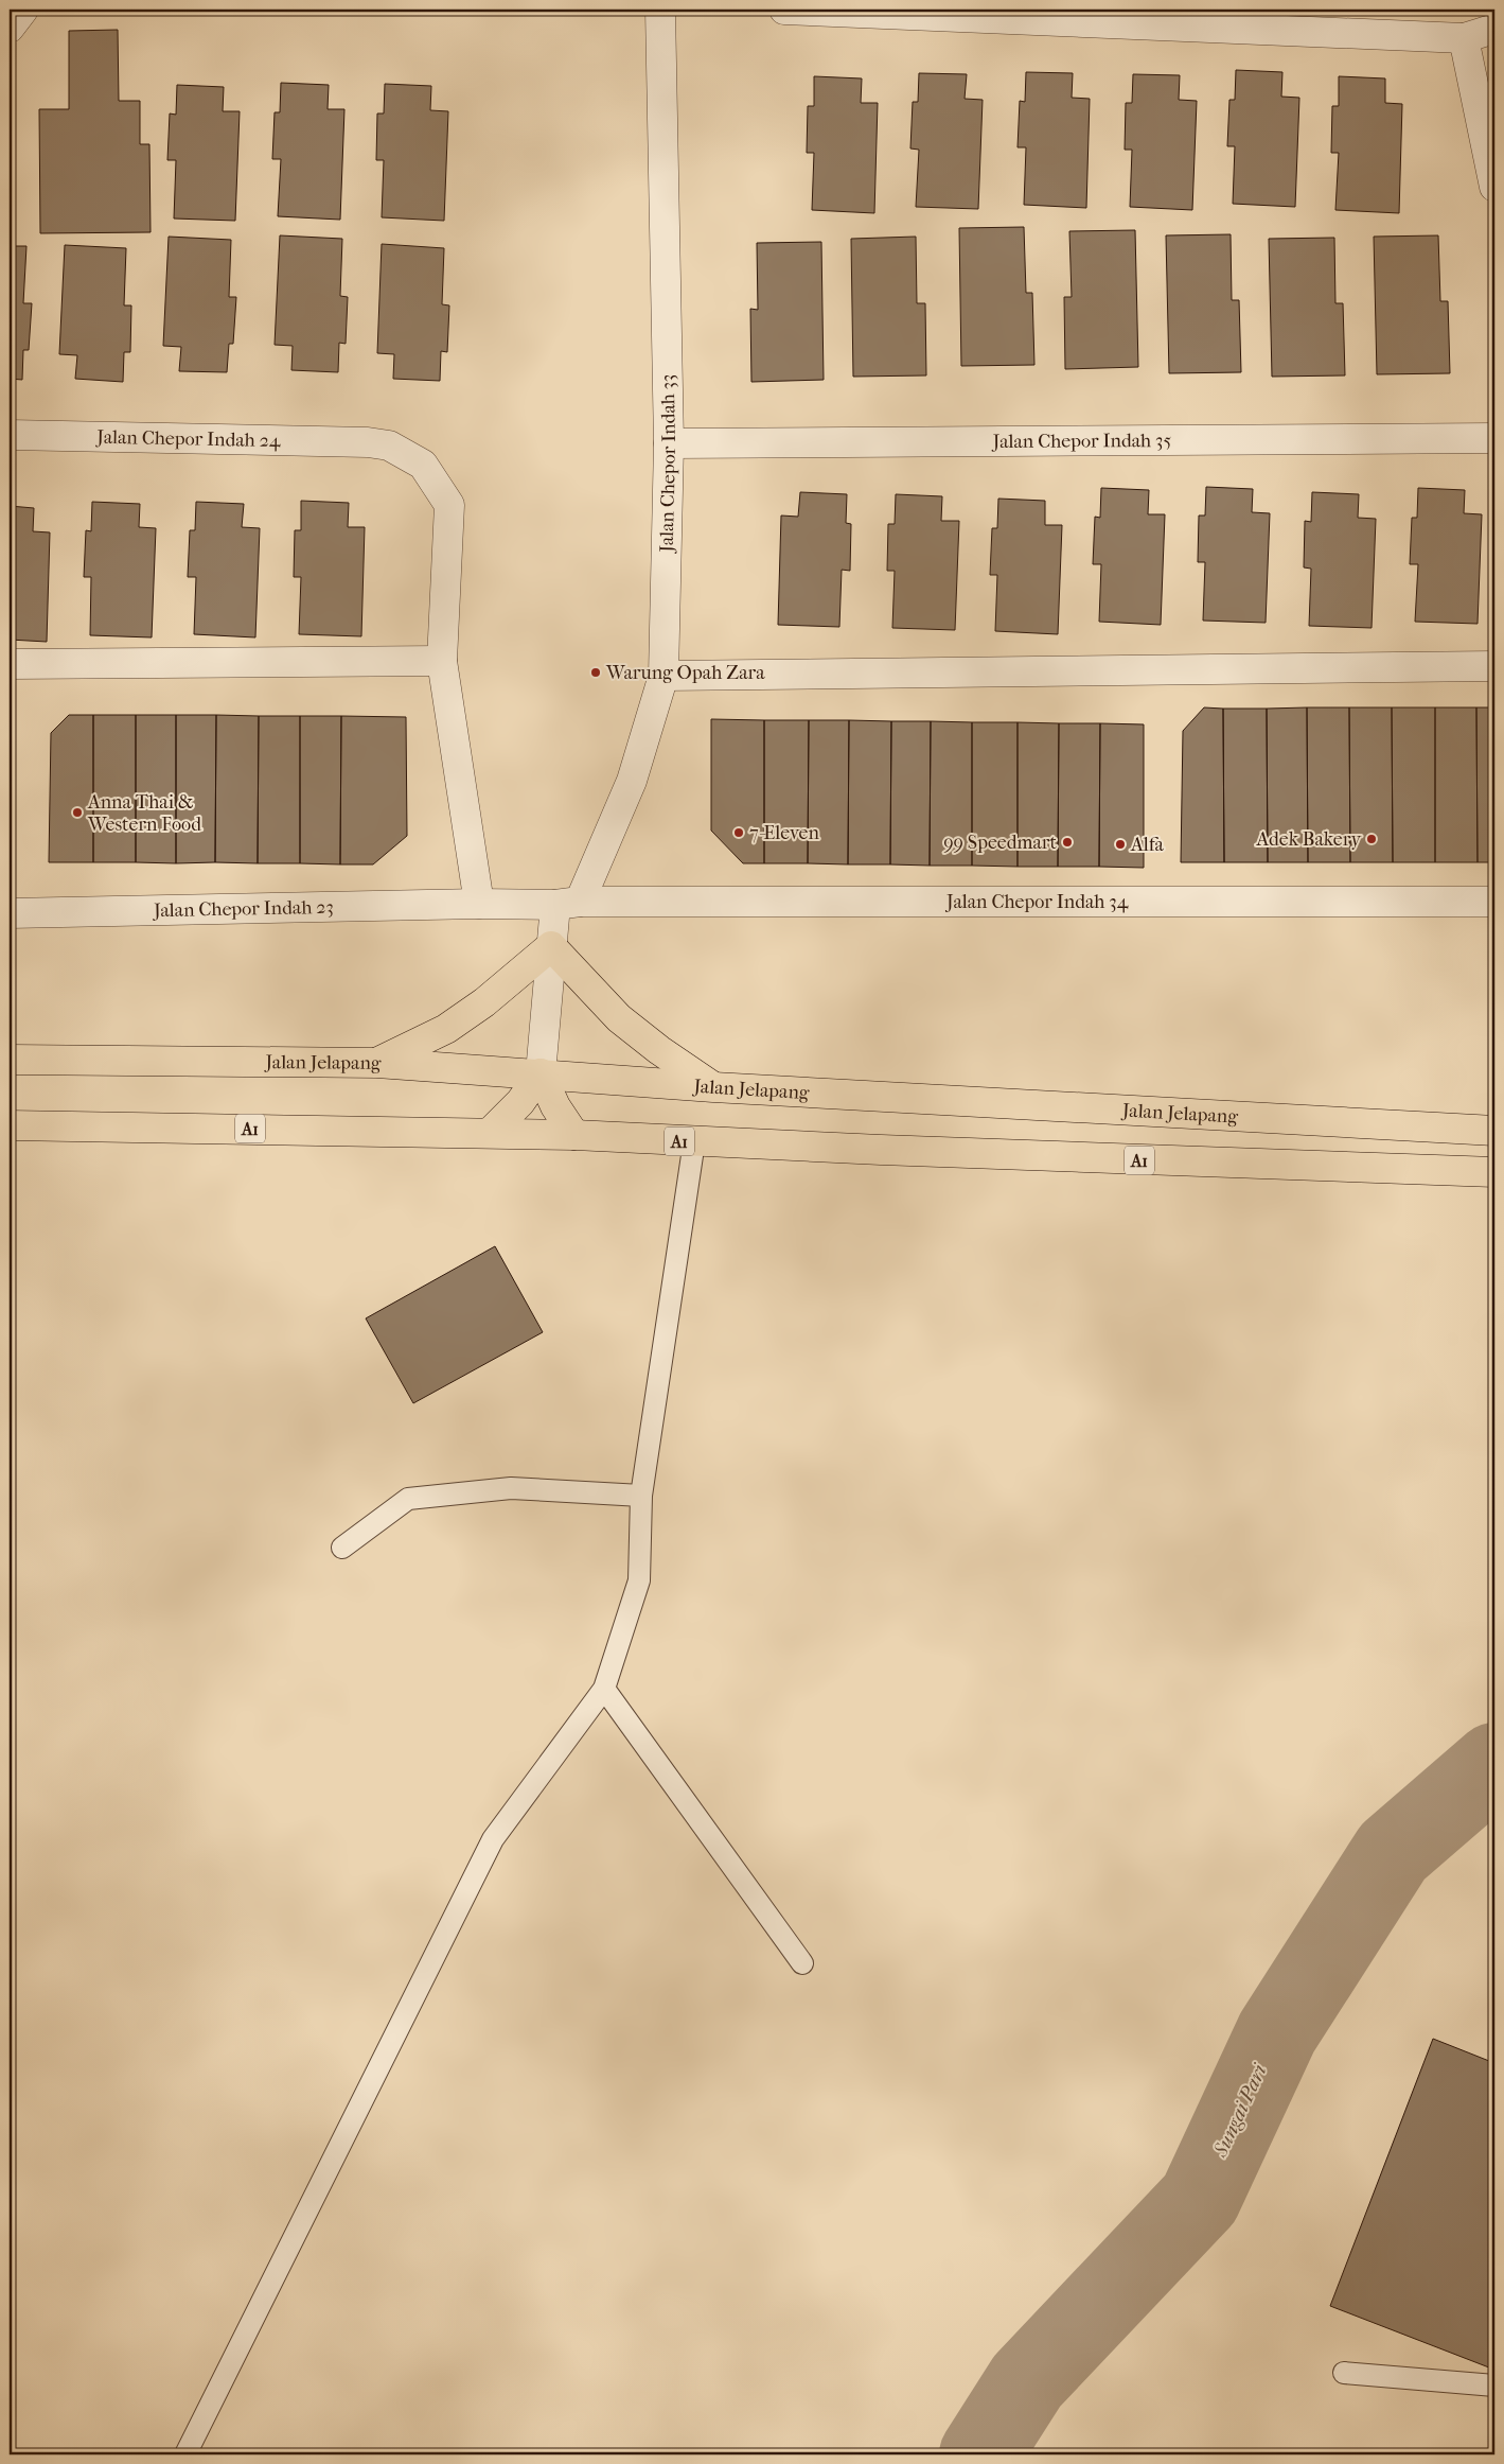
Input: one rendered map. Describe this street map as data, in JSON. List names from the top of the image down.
{
  "streets": {
    "main road": ["Jalan Jelapang", "A1"],
    "street": [
      "Jalan Chepor Indah 24",
      "Jalan Chepor Indah 35",
      "Jalan Chepor Indah 33",
      "Jalan Chepor Indah 34",
      "Jalan Chepor Indah 23"
    ]
  },
  "crossings": [
    ["Jalan Chepor Indah 24", "Jalan Chepor Indah 34"],
    ["Jalan Chepor Indah 24", "Jalan Chepor Indah 23"],
    ["Jalan Chepor Indah 35", "Jalan Chepor Indah 33"],
    ["Jalan Chepor Indah 33", "Jalan Chepor Indah 34"],
    ["Jalan Chepor Indah 33", "Jalan Jelapang"],
    ["Jalan Chepor Indah 34", "Jalan Chepor Indah 23"]
  ],
  "water": ["Sungai Pari"],
  "places": [
    "Warung Opah Zara",
    "Anna Thai & Western Food",
    "7-Eleven",
    "Adek Bakery",
    "99 Speedmart",
    "Alfa"
  ]
}
